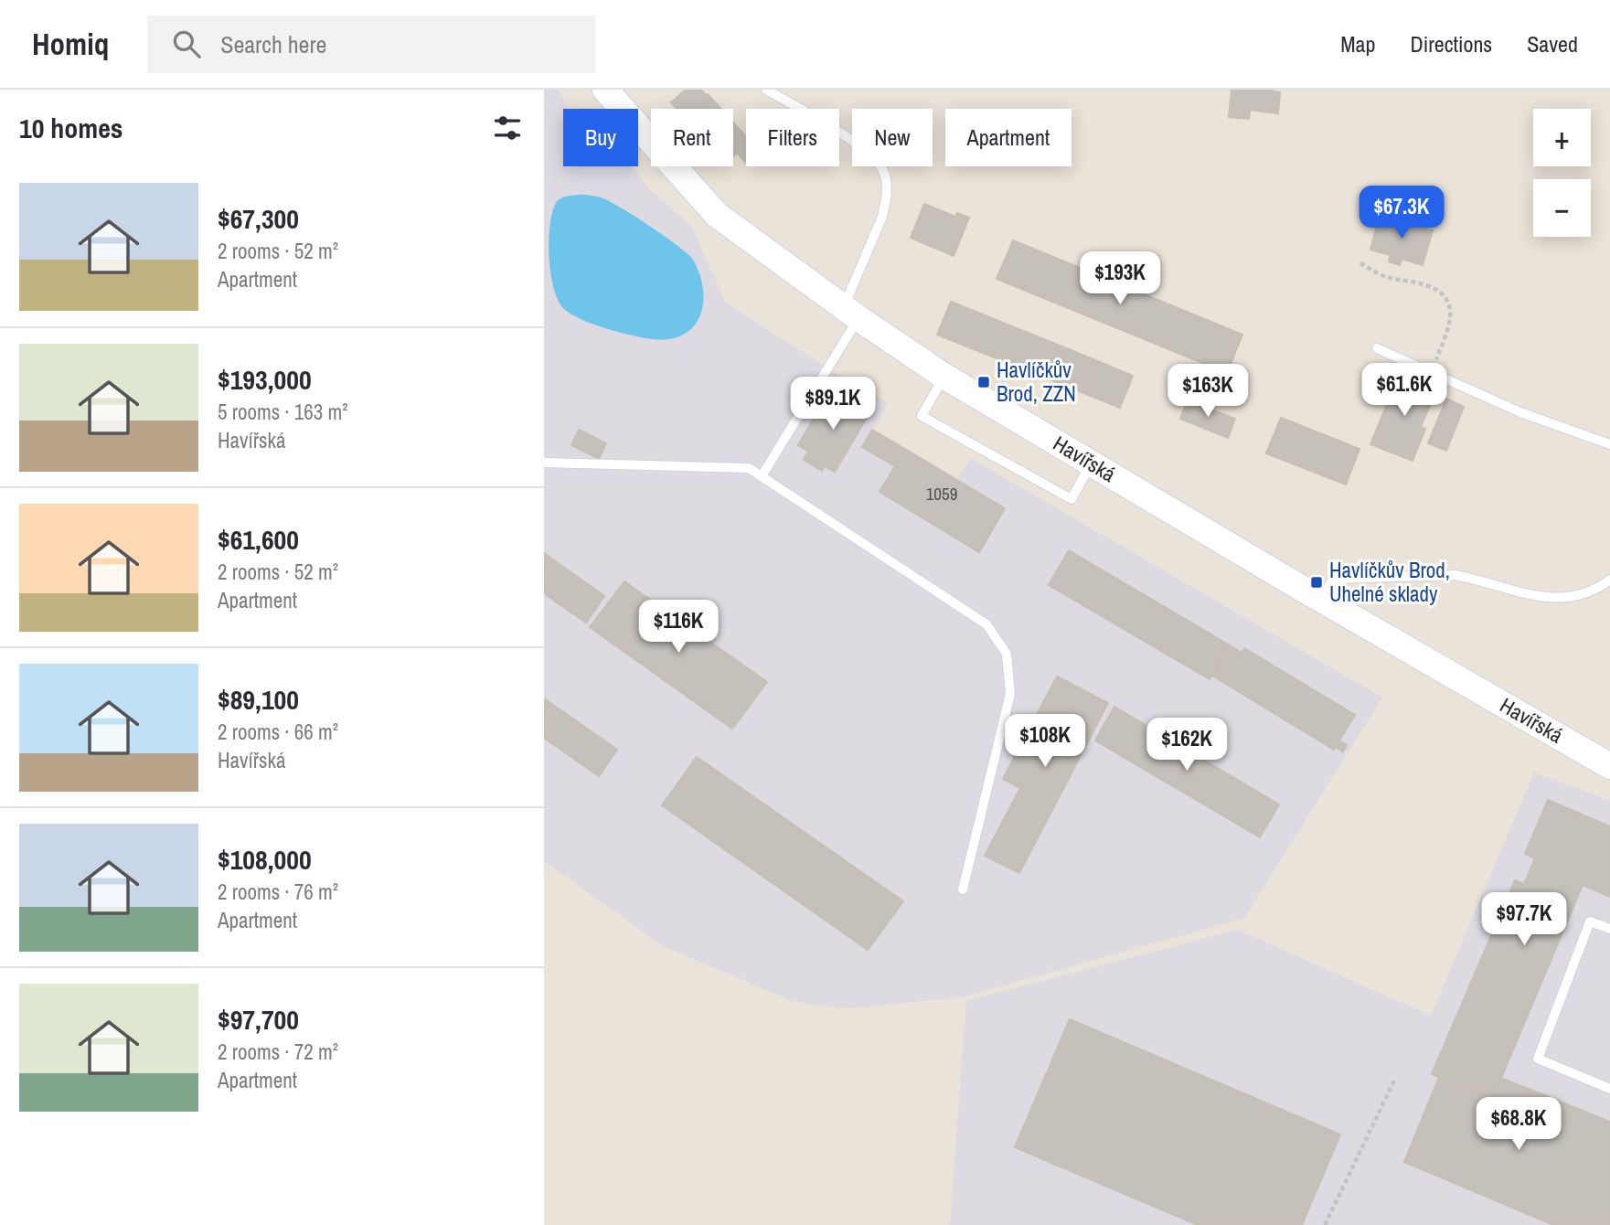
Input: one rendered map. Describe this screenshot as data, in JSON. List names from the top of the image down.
{
  "streets": {
    "street": ["Havířská"]
  },
  "places": {
    "transit": ["Havlíčkův Brod, ZZN", "Havlíčkův Brod, Uhelné sklady"]
  },
  "house_numbers": ["1059"],
  "page": {
    "header": "Homiq",
    "search": "Search here",
    "nav": ["Map", "Directions", "Saved"],
    "heading": "10 homes",
    "map_buttons": ["+", "−"],
    "chip": [
      "Buy",
      "Rent",
      "Filters",
      "New",
      "Apartment"
    ],
    "list": [
      {
        "name": "$67,300",
        "note": "2 rooms · 52 m² · Apartment"
      },
      {
        "name": "$193,000",
        "note": "5 rooms · 163 m² · Havířská"
      },
      {
        "name": "$61,600",
        "note": "2 rooms · 52 m² · Apartment"
      },
      {
        "name": "$89,100",
        "note": "2 rooms · 66 m² · Havířská"
      },
      {
        "name": "$108,000",
        "note": "2 rooms · 76 m² · Apartment"
      },
      {
        "name": "$97,700",
        "note": "2 rooms · 72 m² · Apartment"
      }
    ],
    "price": [
      "$67.3K",
      "$193K",
      "$61.6K",
      "$163K",
      "$89.1K",
      "$116K",
      "$108K",
      "$162K",
      "$97.7K",
      "$68.8K"
    ]
  }
}
